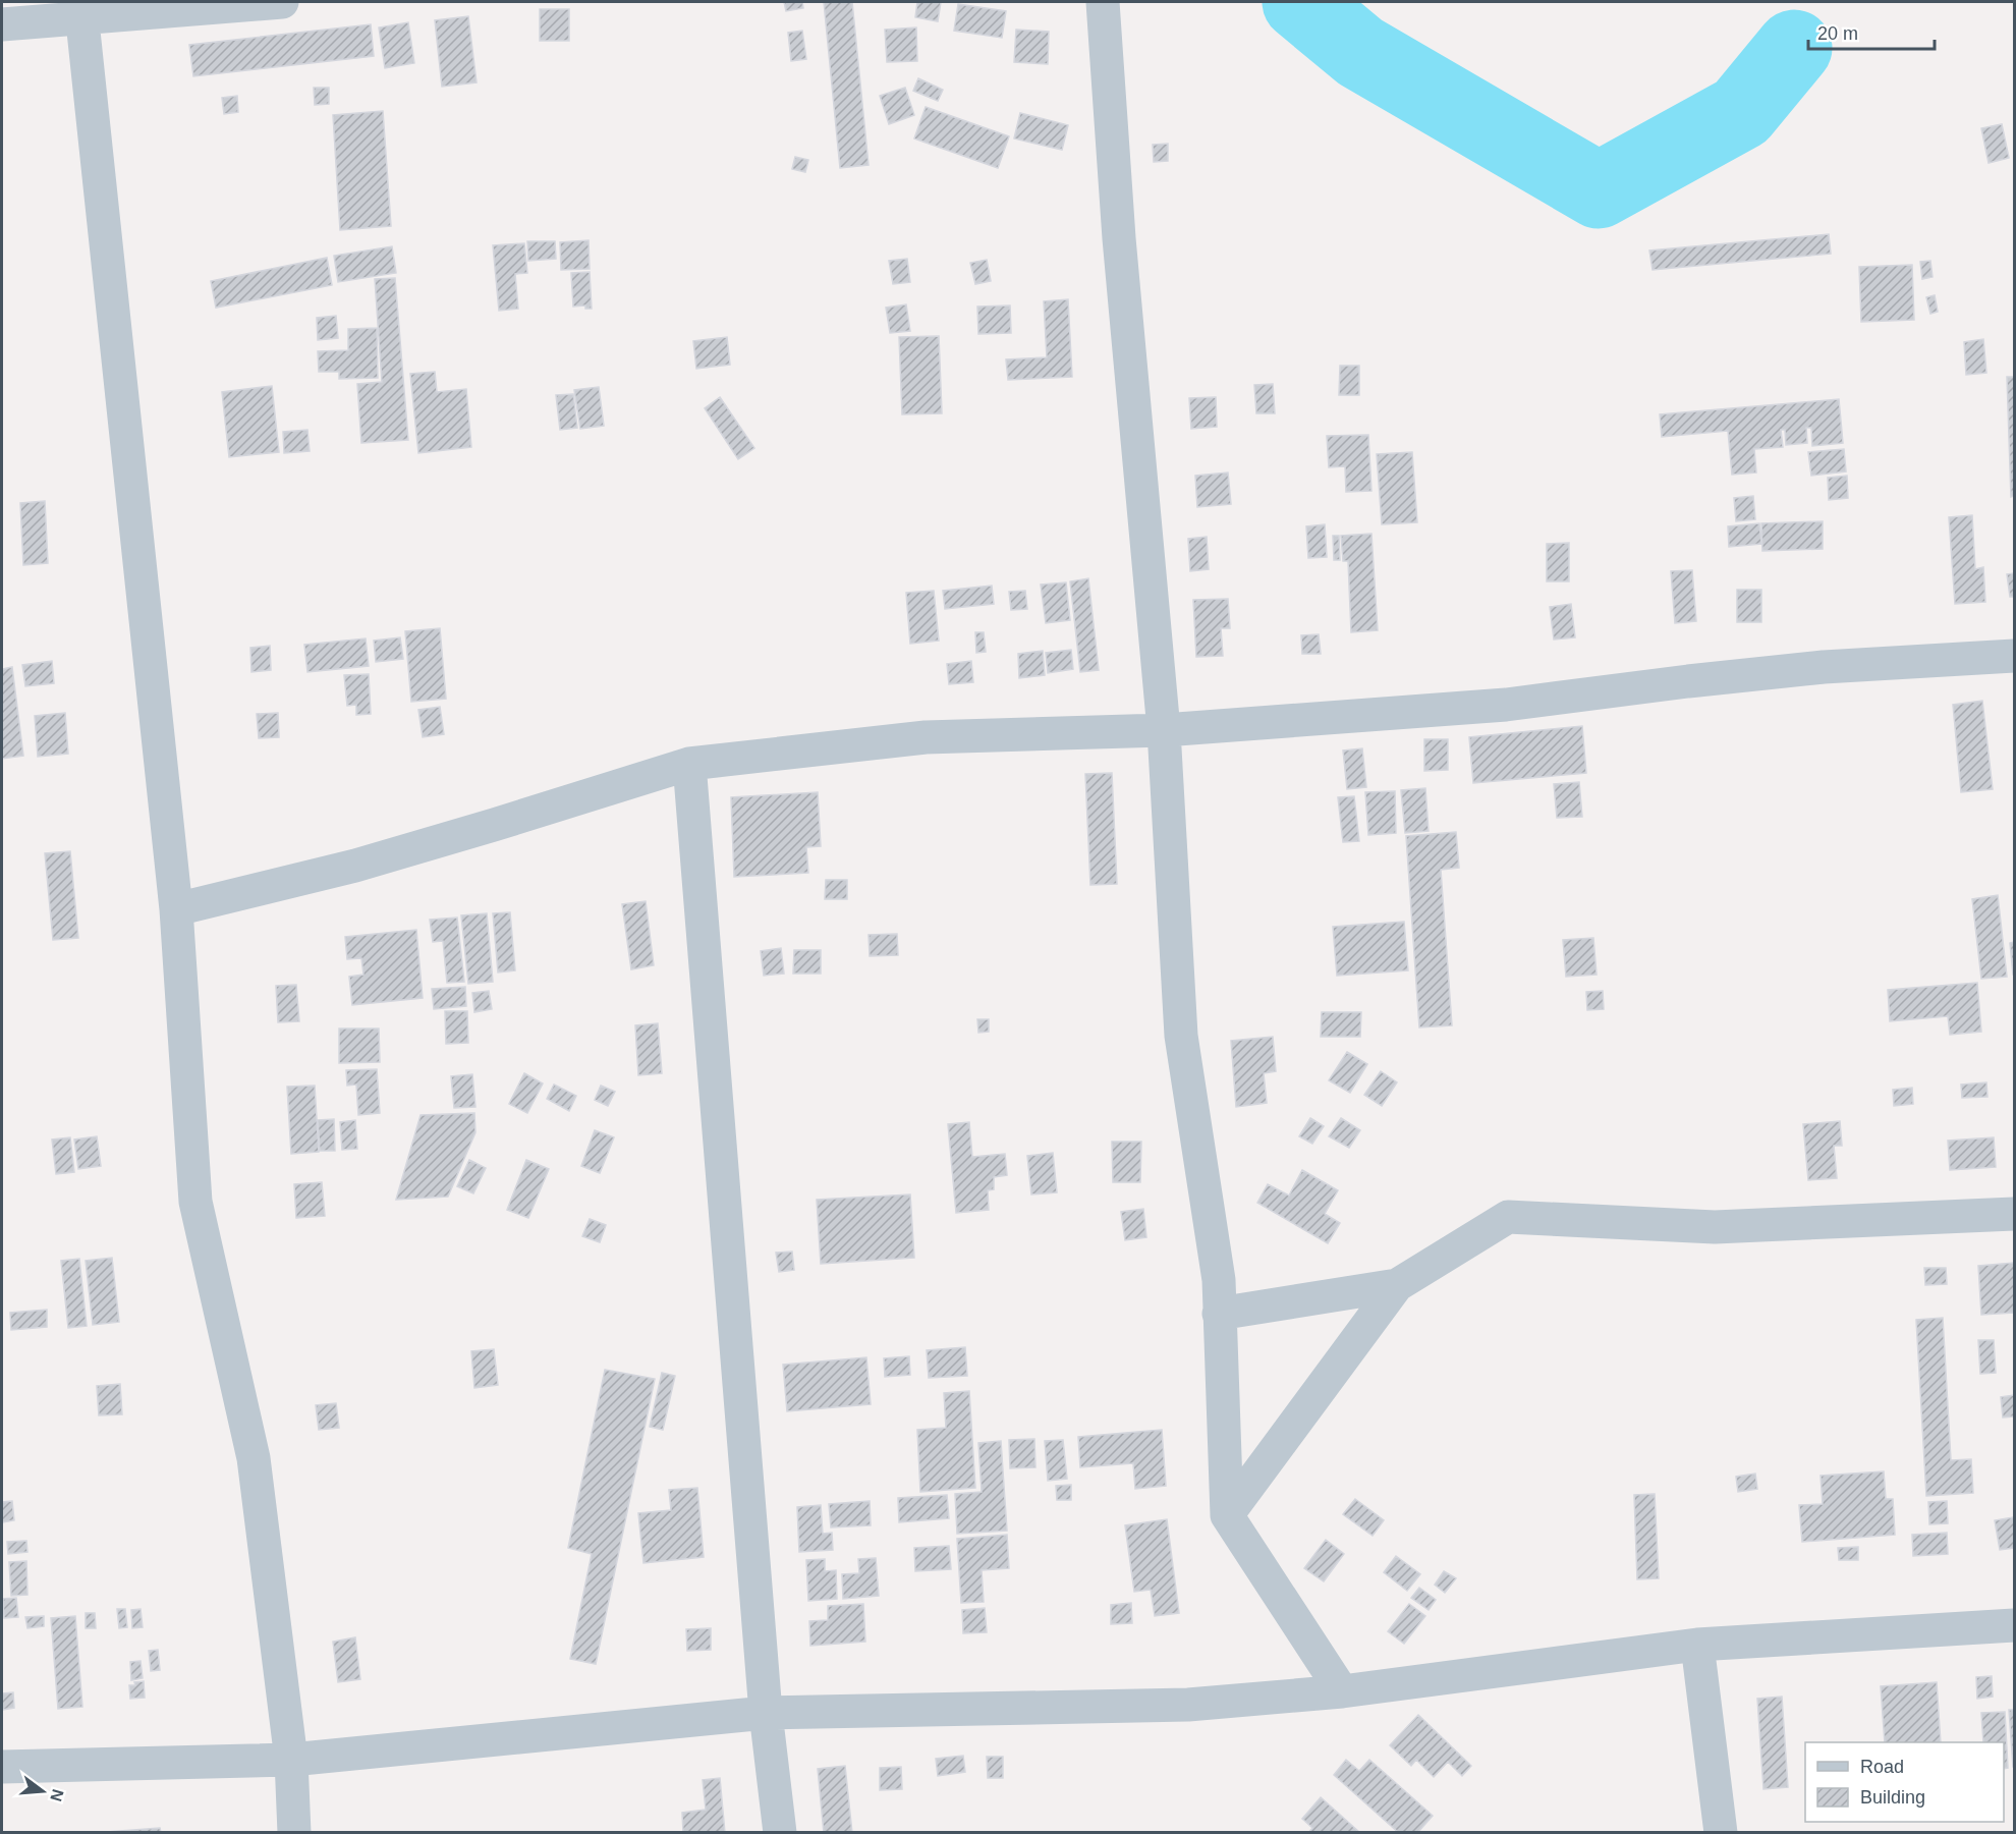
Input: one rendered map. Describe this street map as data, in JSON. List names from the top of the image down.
{
  "legend": ["Road", "Building"],
  "scale_bar": "20 m",
  "north": "right"
}
